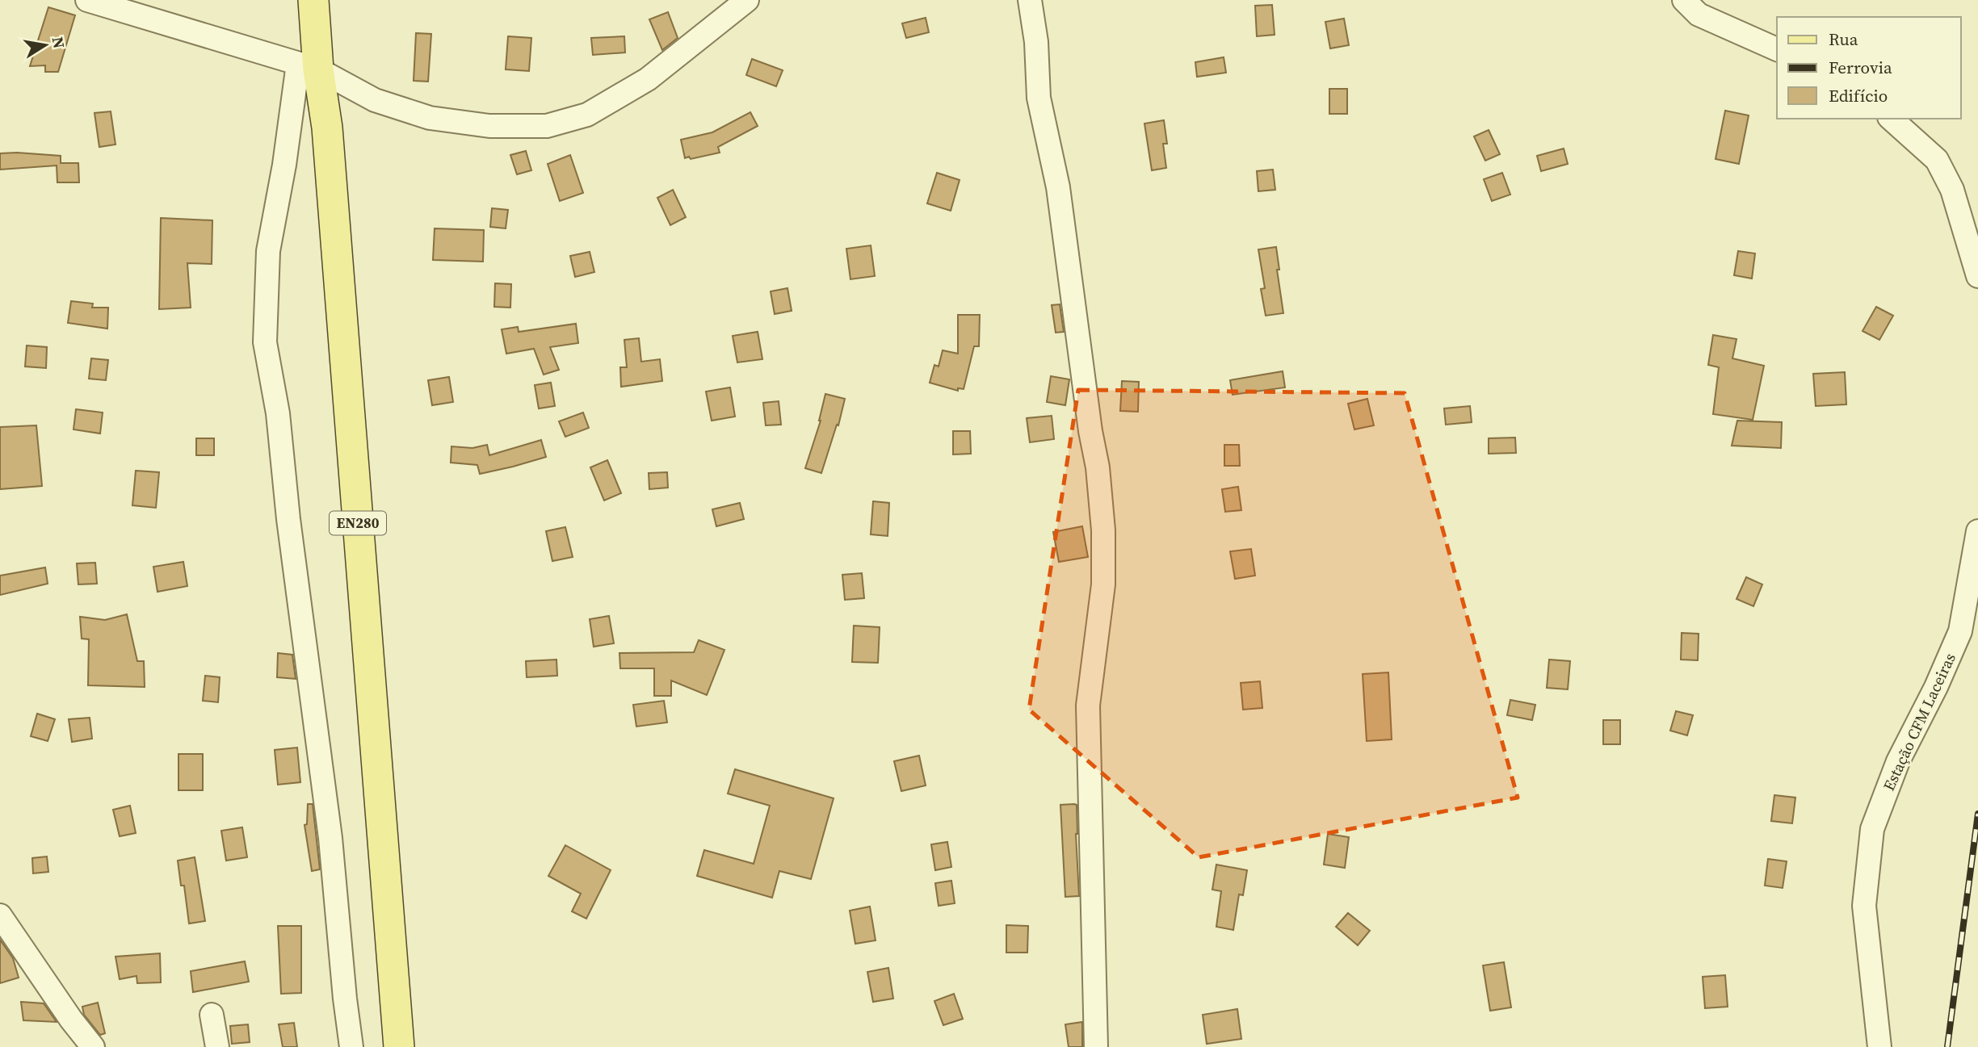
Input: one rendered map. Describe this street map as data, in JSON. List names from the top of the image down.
{
  "streets": {
    "main road": ["EN280"],
    "street": ["Estação CFM Laceiras"]
  },
  "legend": ["Rua", "Ferrovia", "Edifício"],
  "north": "right"
}
